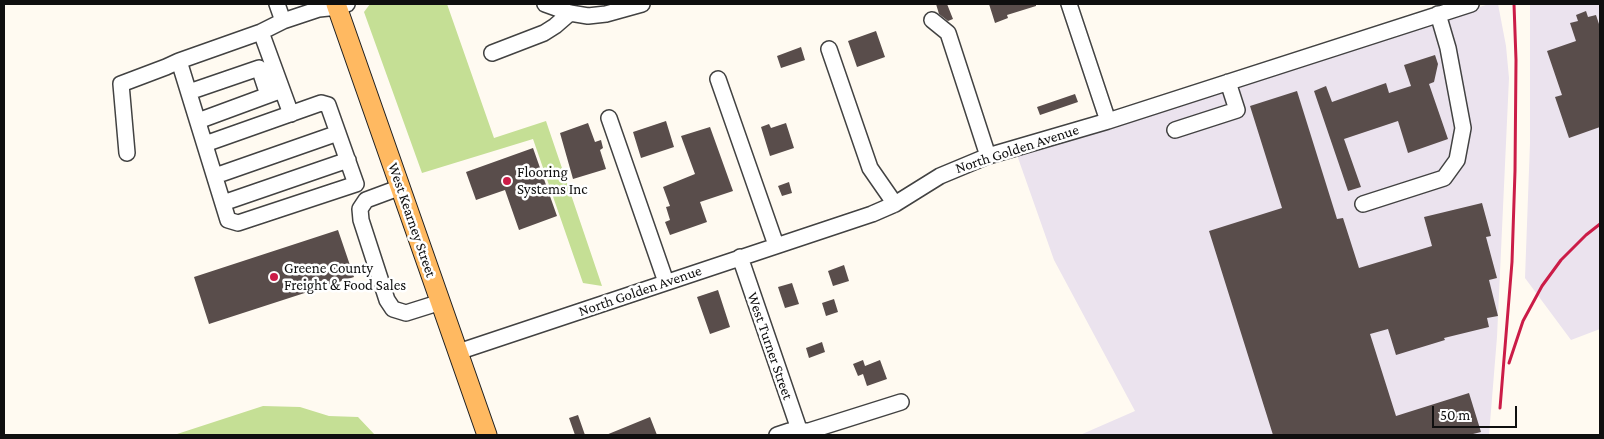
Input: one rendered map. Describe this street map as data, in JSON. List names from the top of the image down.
{
  "streets": {
    "main road": ["West Kearney Street"],
    "street": ["North Golden Avenue", "West Turner Street"]
  },
  "crossings": [
    ["North Golden Avenue", "West Kearney Street"],
    ["North Golden Avenue", "West Turner Street"]
  ],
  "places": ["Flooring Systems Inc", "Greene County Freight & Food Sales"],
  "scale_bar": "50 m"
}
